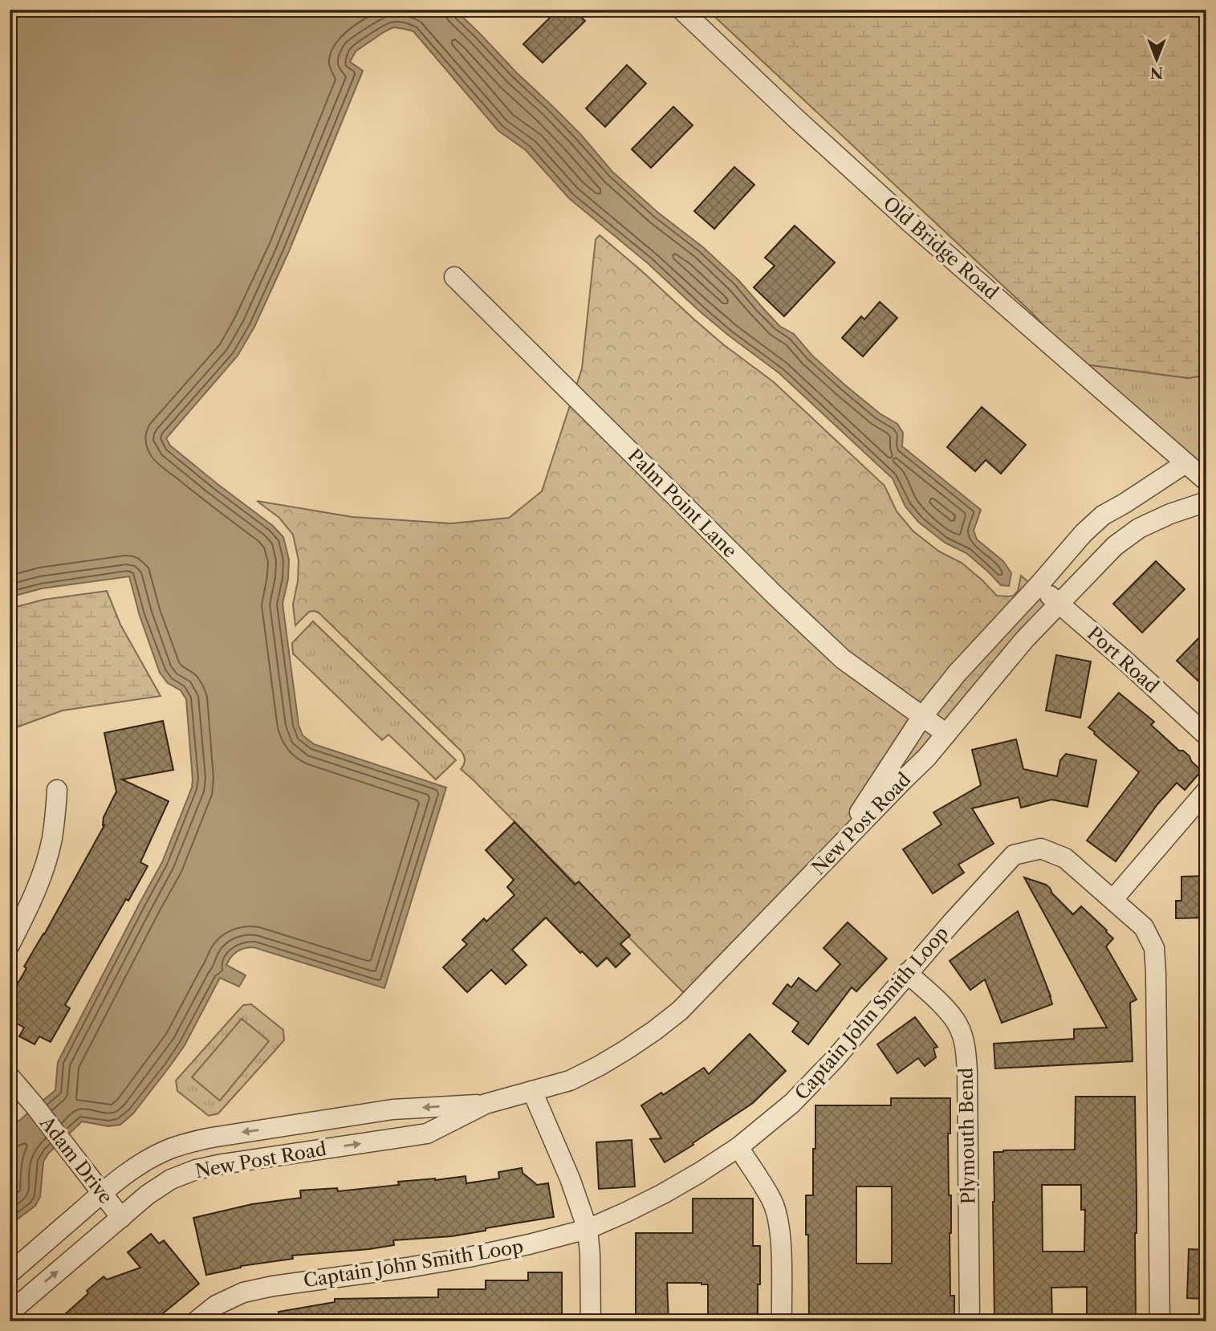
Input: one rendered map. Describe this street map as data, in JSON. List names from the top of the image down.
{
  "streets": {
    "street": [
      "Old Bridge Road",
      "Palm Point Lane",
      "Port Road",
      "New Post Road",
      "Captain John Smith Loop",
      "Plymouth Bend",
      "Adam Drive"
    ]
  },
  "crossings": [
    ["Palm Point Lane", "New Post Road"],
    ["Port Road", "New Post Road"],
    ["New Post Road", "Adam Drive"],
    ["Captain John Smith Loop", "Plymouth Bend"]
  ],
  "north": "bottom"
}
